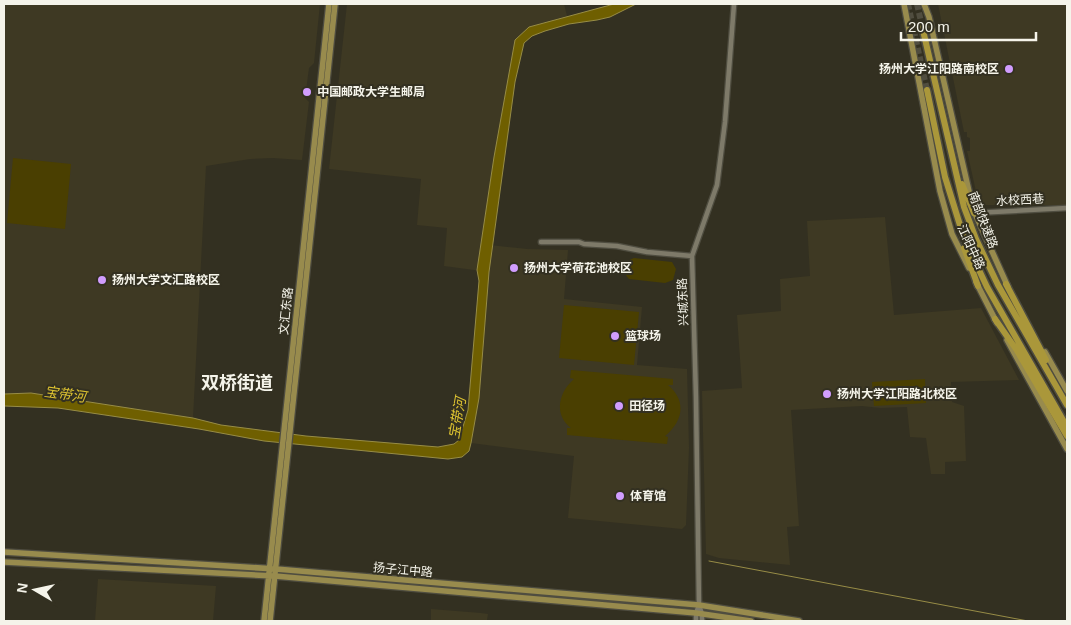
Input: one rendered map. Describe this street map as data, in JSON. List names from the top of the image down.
{
  "streets": {
    "highway": ["南部快速路"],
    "main road": ["江阳中路", "文汇东路", "扬子江中路"],
    "street": ["水校西巷", "兴城东路"]
  },
  "crossings": [
    ["水校西巷", "江阳中路"],
    ["兴城东路", "扬子江中路"],
    ["文汇东路", "扬子江中路"]
  ],
  "districts": ["双桥街道"],
  "water": ["宝带河"],
  "places": [
    "扬州大学江阳路南校区",
    "中国邮政大学生邮局",
    "扬州大学荷花池校区",
    "扬州大学文汇路校区",
    "篮球场",
    "扬州大学江阳路北校区",
    "田径场",
    "体育馆"
  ],
  "scale_bar": "200 m",
  "north": "left"
}
